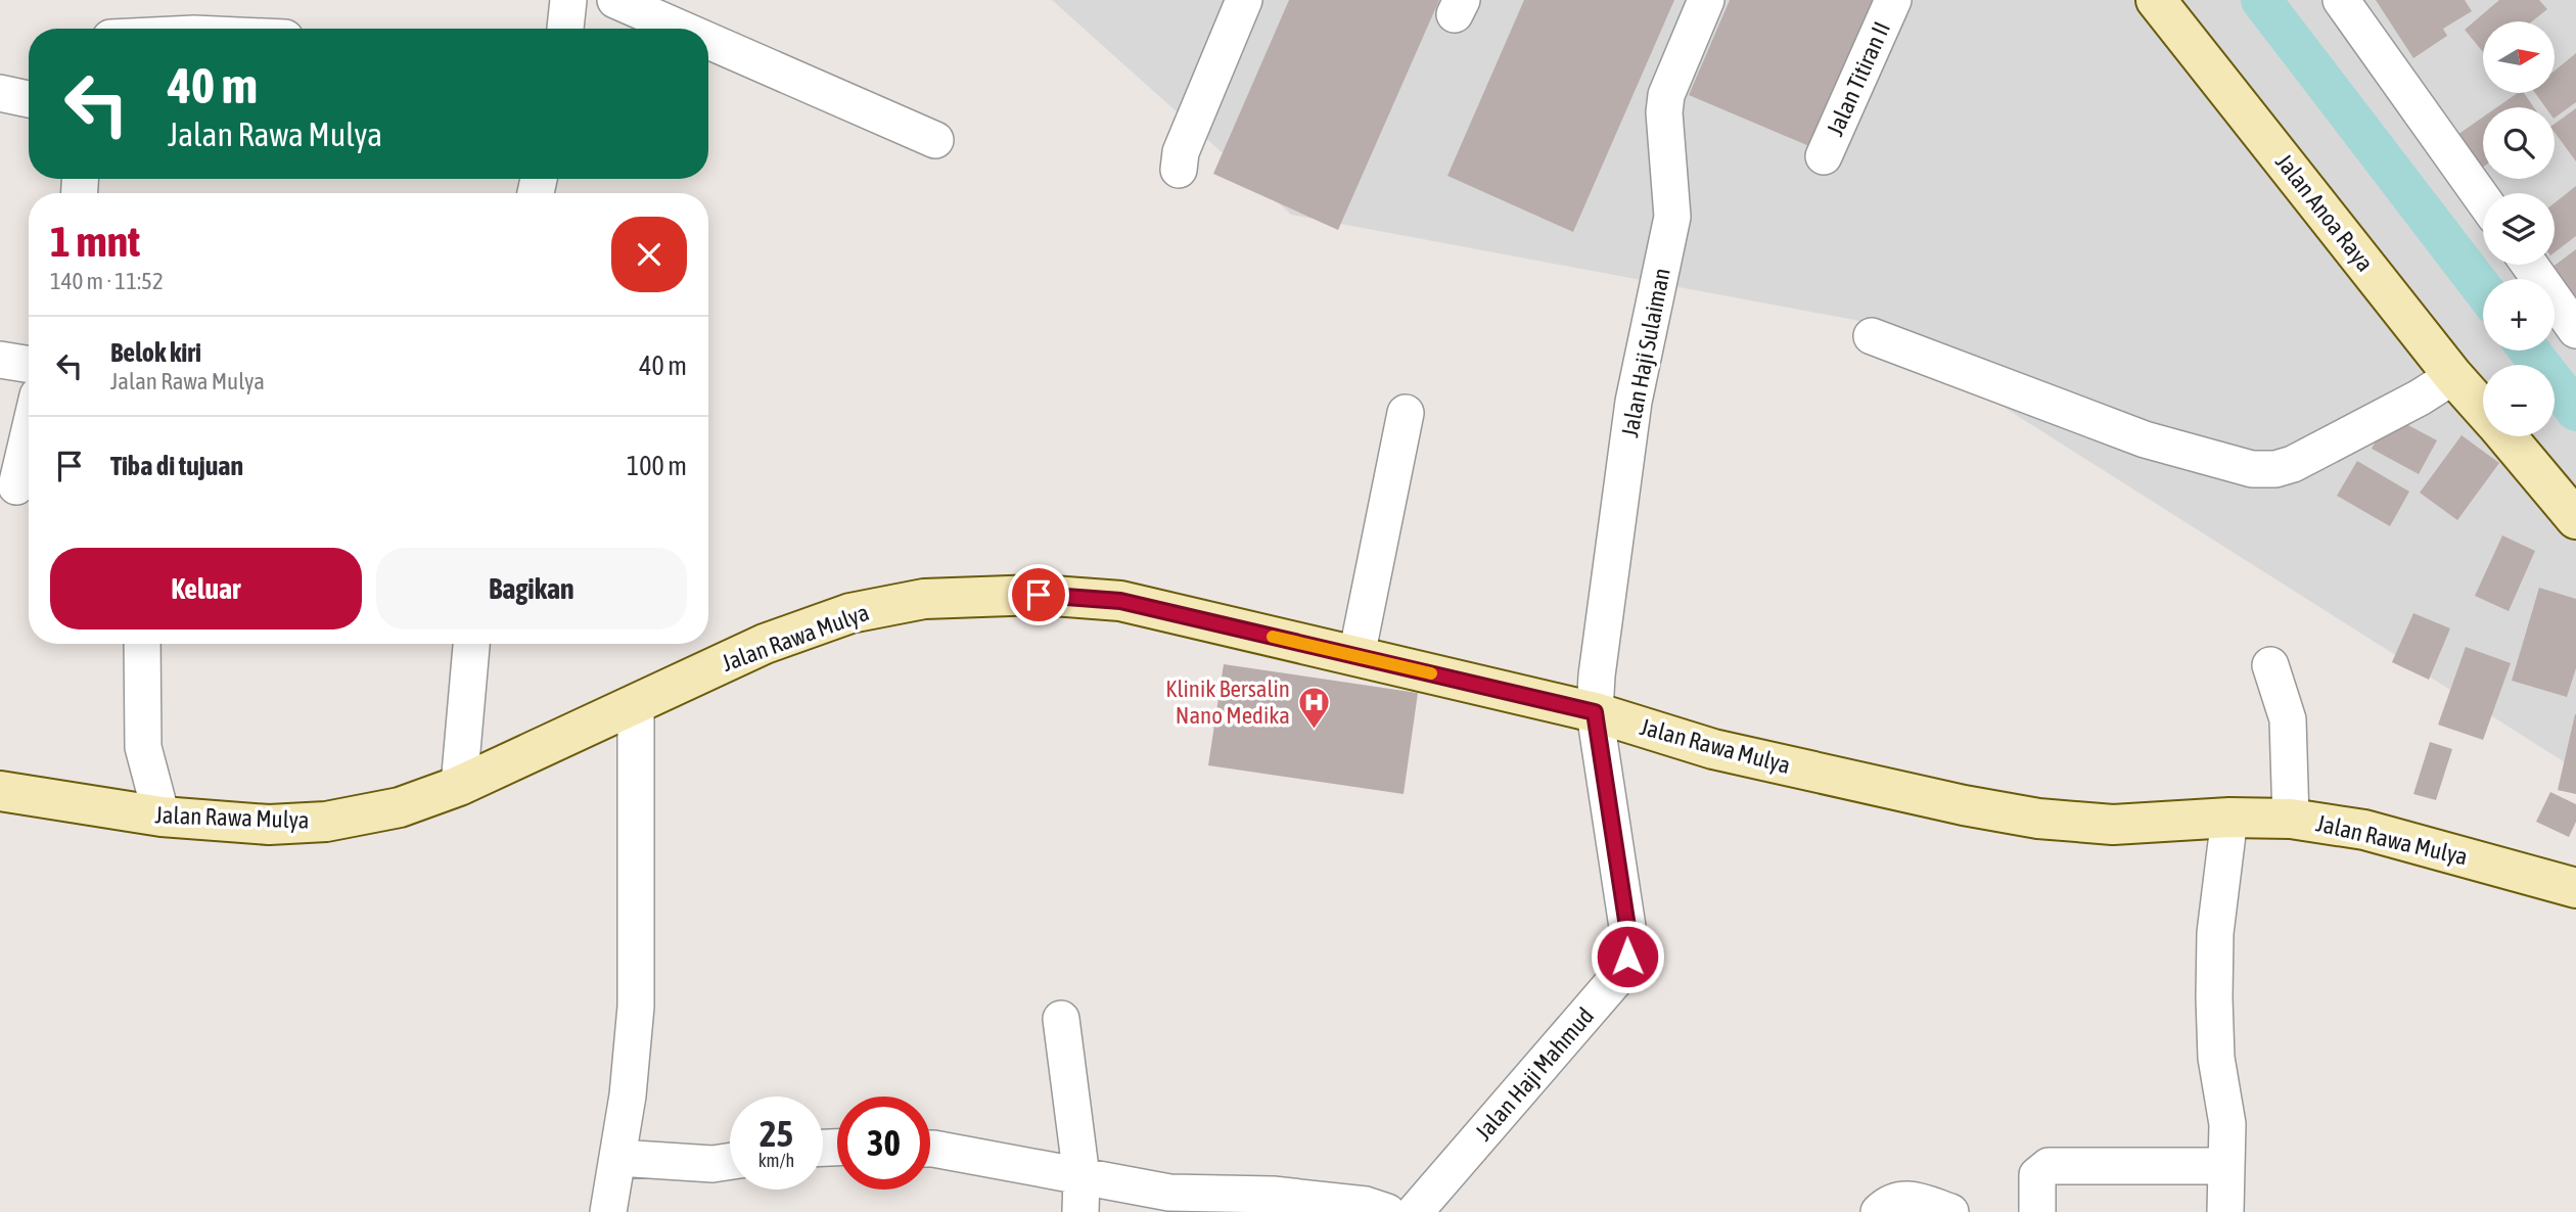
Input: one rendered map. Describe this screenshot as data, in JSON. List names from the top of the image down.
{
  "streets": {
    "main road": ["Jalan Anoa Raya", "Jalan Rawa Mulya"],
    "street": ["Jalan Titiran II", "Jalan Haji Sulaiman", "Jalan Haji Mahmud"]
  },
  "crossings": [
    ["Jalan Haji Sulaiman", "Jalan Rawa Mulya"],
    ["Jalan Haji Sulaiman", "Jalan Haji Mahmud"],
    ["Jalan Rawa Mulya", "Jalan Haji Mahmud"]
  ],
  "places": {
    "hospital": ["Klinik Bersalin Nano Medika"]
  },
  "north": "right",
  "page": {
    "map_buttons": ["+", "−"],
    "turn": ["40 m", "Jalan Rawa Mulya"],
    "heading": ["1 mnt", "140 m · 11:52"],
    "list": [
      {
        "name": "Belok kiri",
        "note": "Jalan Rawa Mulya",
        "value": "40 m"
      },
      {
        "name": "Tiba di tujuan",
        "value": "100 m"
      }
    ],
    "buttons": ["Keluar", "Bagikan"],
    "speed": "25 km/h",
    "limit": "30"
  }
}
